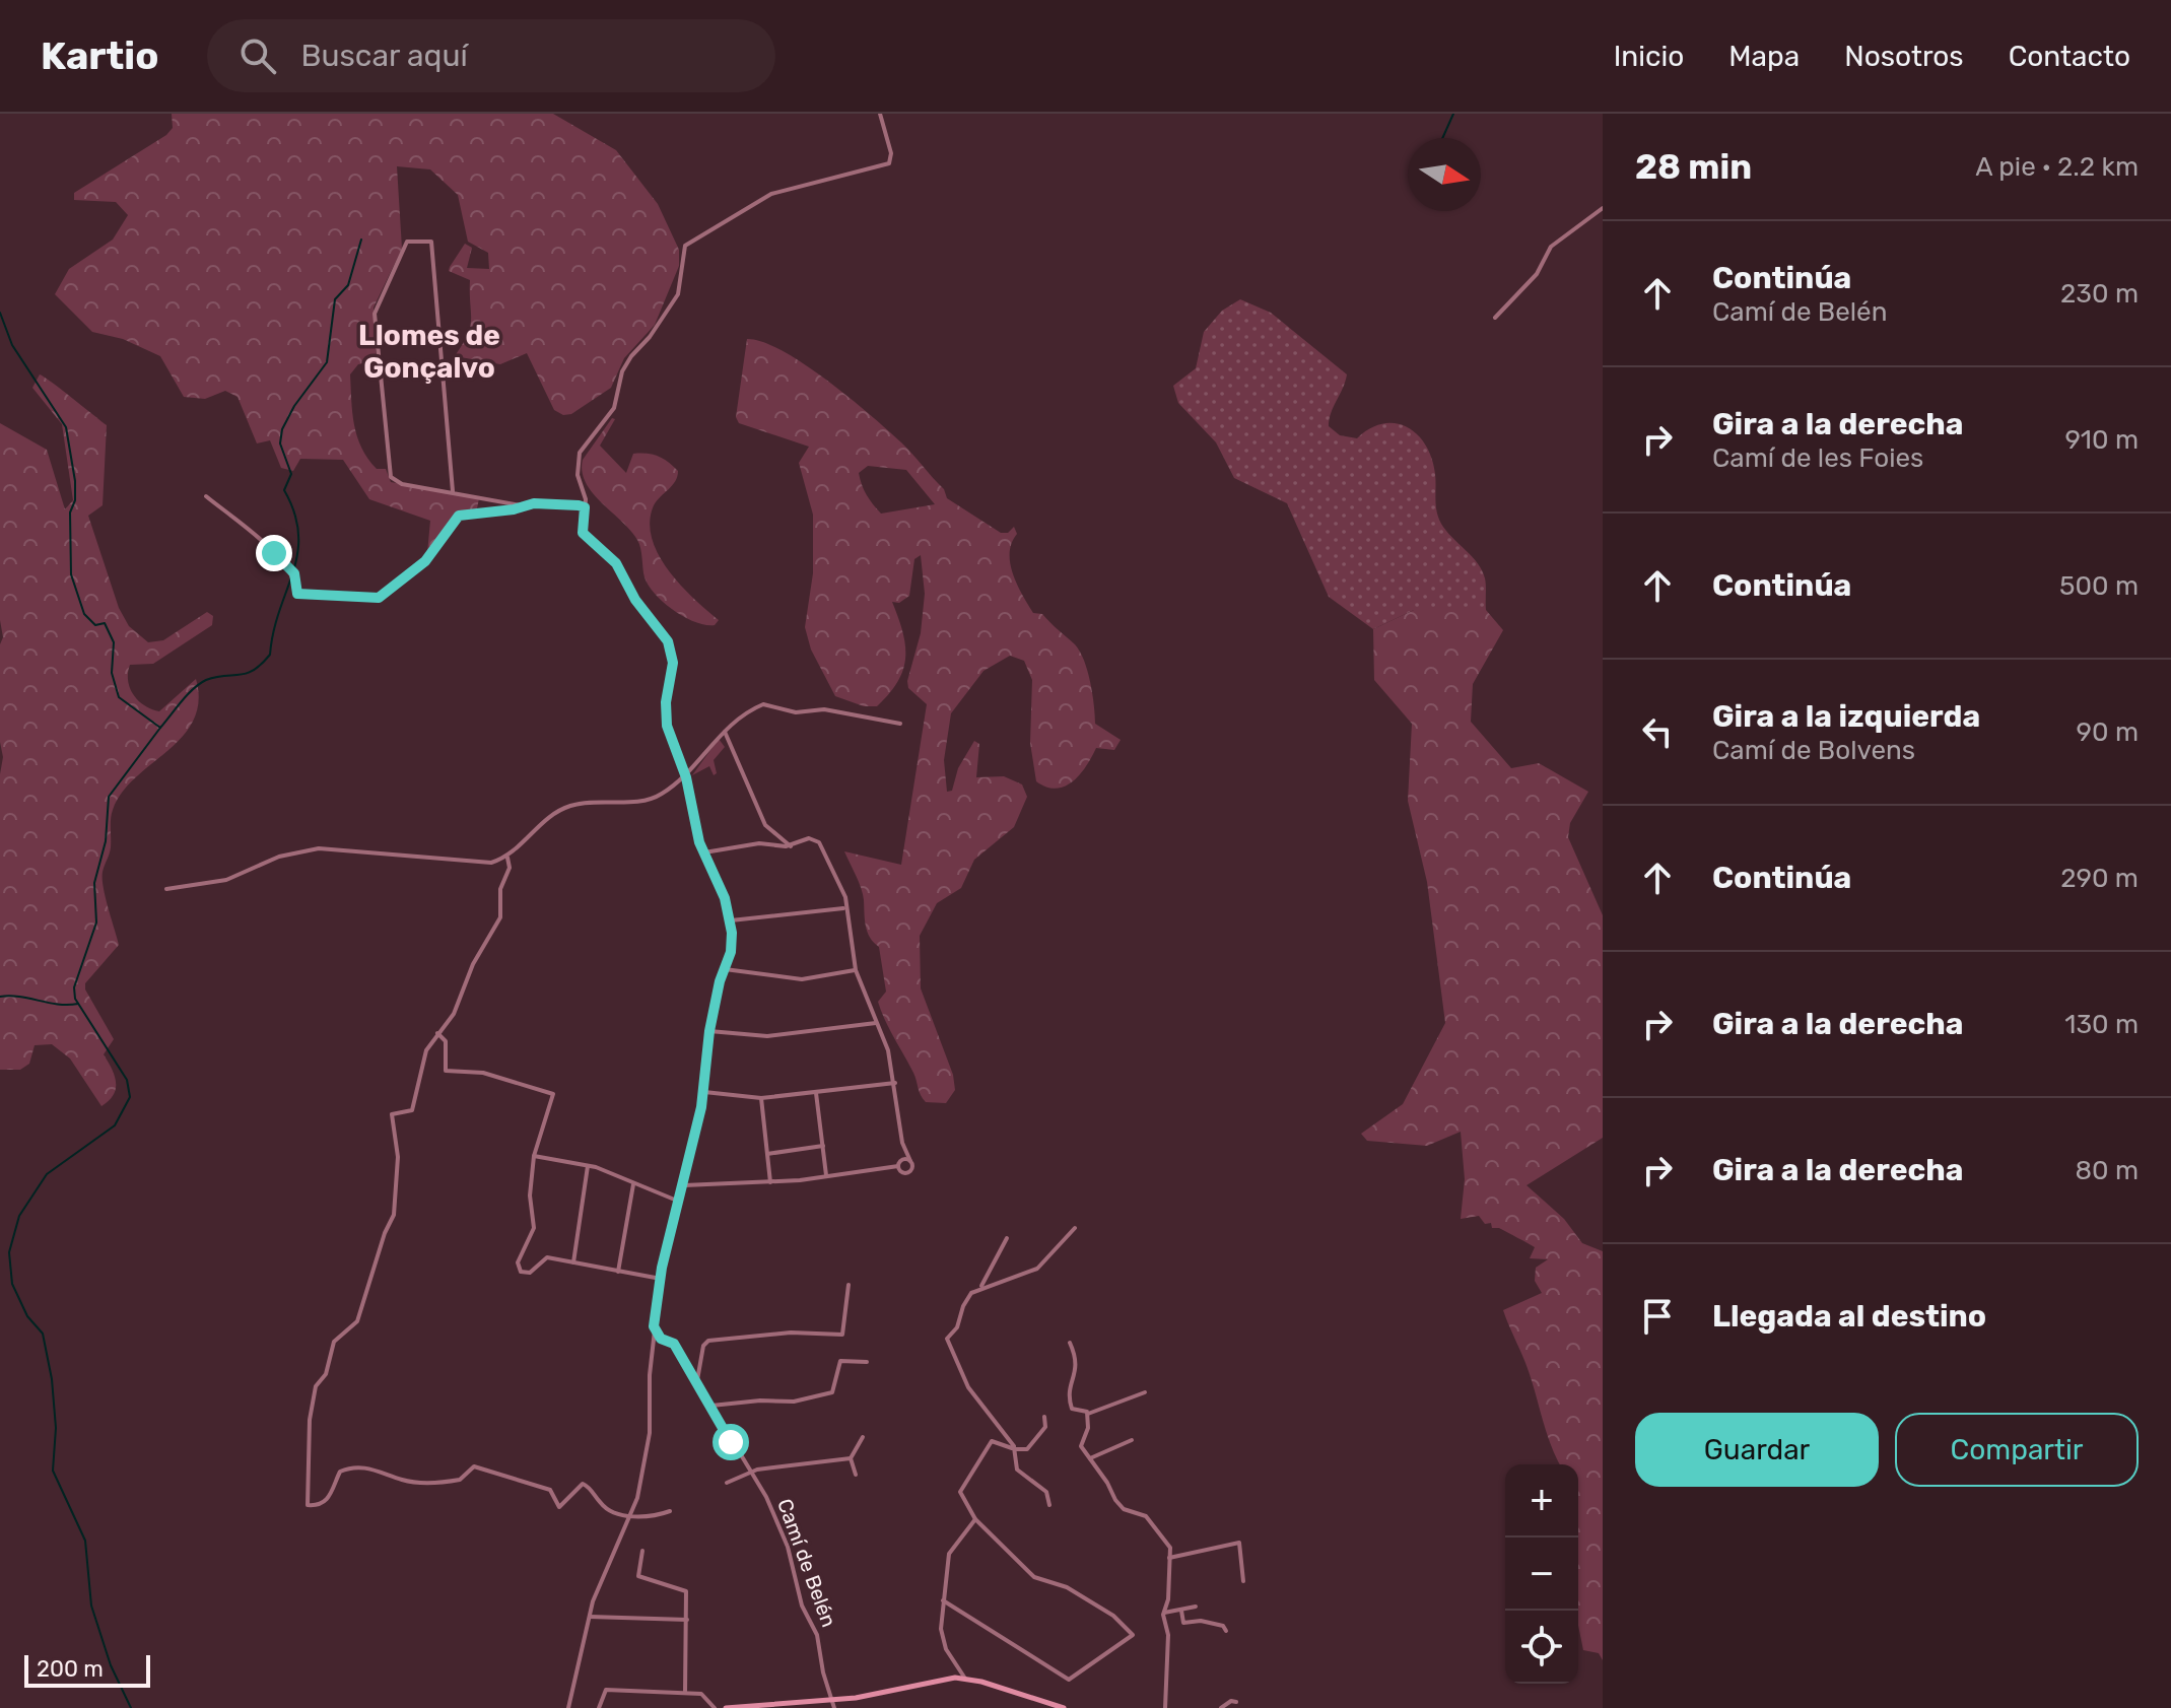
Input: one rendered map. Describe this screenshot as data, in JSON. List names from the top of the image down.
{
  "streets": {
    "street": ["Camí de Belén"]
  },
  "districts": ["Llomes de Gonçalvo"],
  "scale_bar": "200 m",
  "north": "right",
  "page": {
    "header": "Kartio",
    "search": "Buscar aquí",
    "nav": [
      "Inicio",
      "Mapa",
      "Nosotros",
      "Contacto"
    ],
    "heading": ["28 min", "A pie · 2.2 km"],
    "list": [
      ["Continúa", "Camí de Belén", "230 m"],
      ["Gira a la derecha", "Camí de les Foies", "910 m"],
      ["Continúa", "500 m"],
      ["Gira a la izquierda", "Camí de Bolvens", "90 m"],
      ["Continúa", "290 m"],
      ["Gira a la derecha", "130 m"],
      ["Gira a la derecha", "80 m"],
      "Llegada al destino"
    ],
    "buttons": ["Guardar", "Compartir"],
    "map_buttons": ["+", "−"],
    "scale": "200 m"
  }
}
